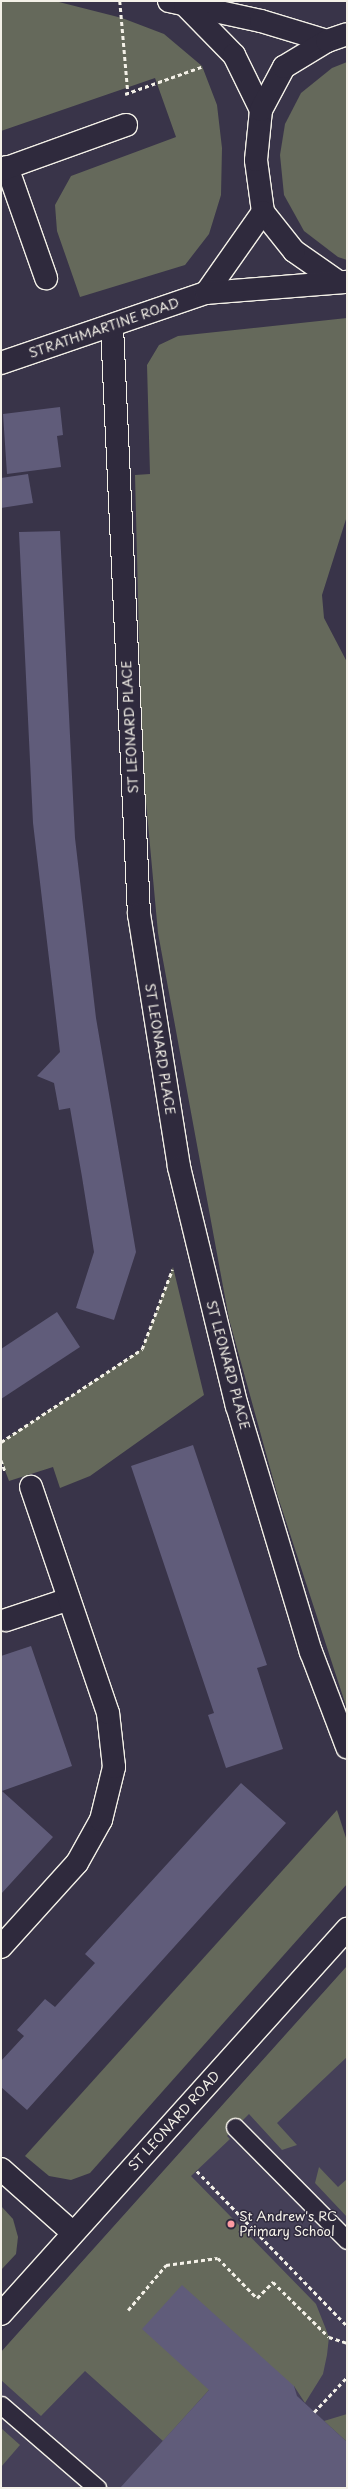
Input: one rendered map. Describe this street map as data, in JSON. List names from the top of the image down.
{
  "streets": {
    "street": ["STRATHMARTINE ROAD", "ST LEONARD PLACE", "ST LEONARD ROAD"]
  },
  "crossings": [
    ["STRATHMARTINE ROAD", "ST LEONARD PLACE"]
  ],
  "places": ["St Andrew's RC Primary School"]
}
